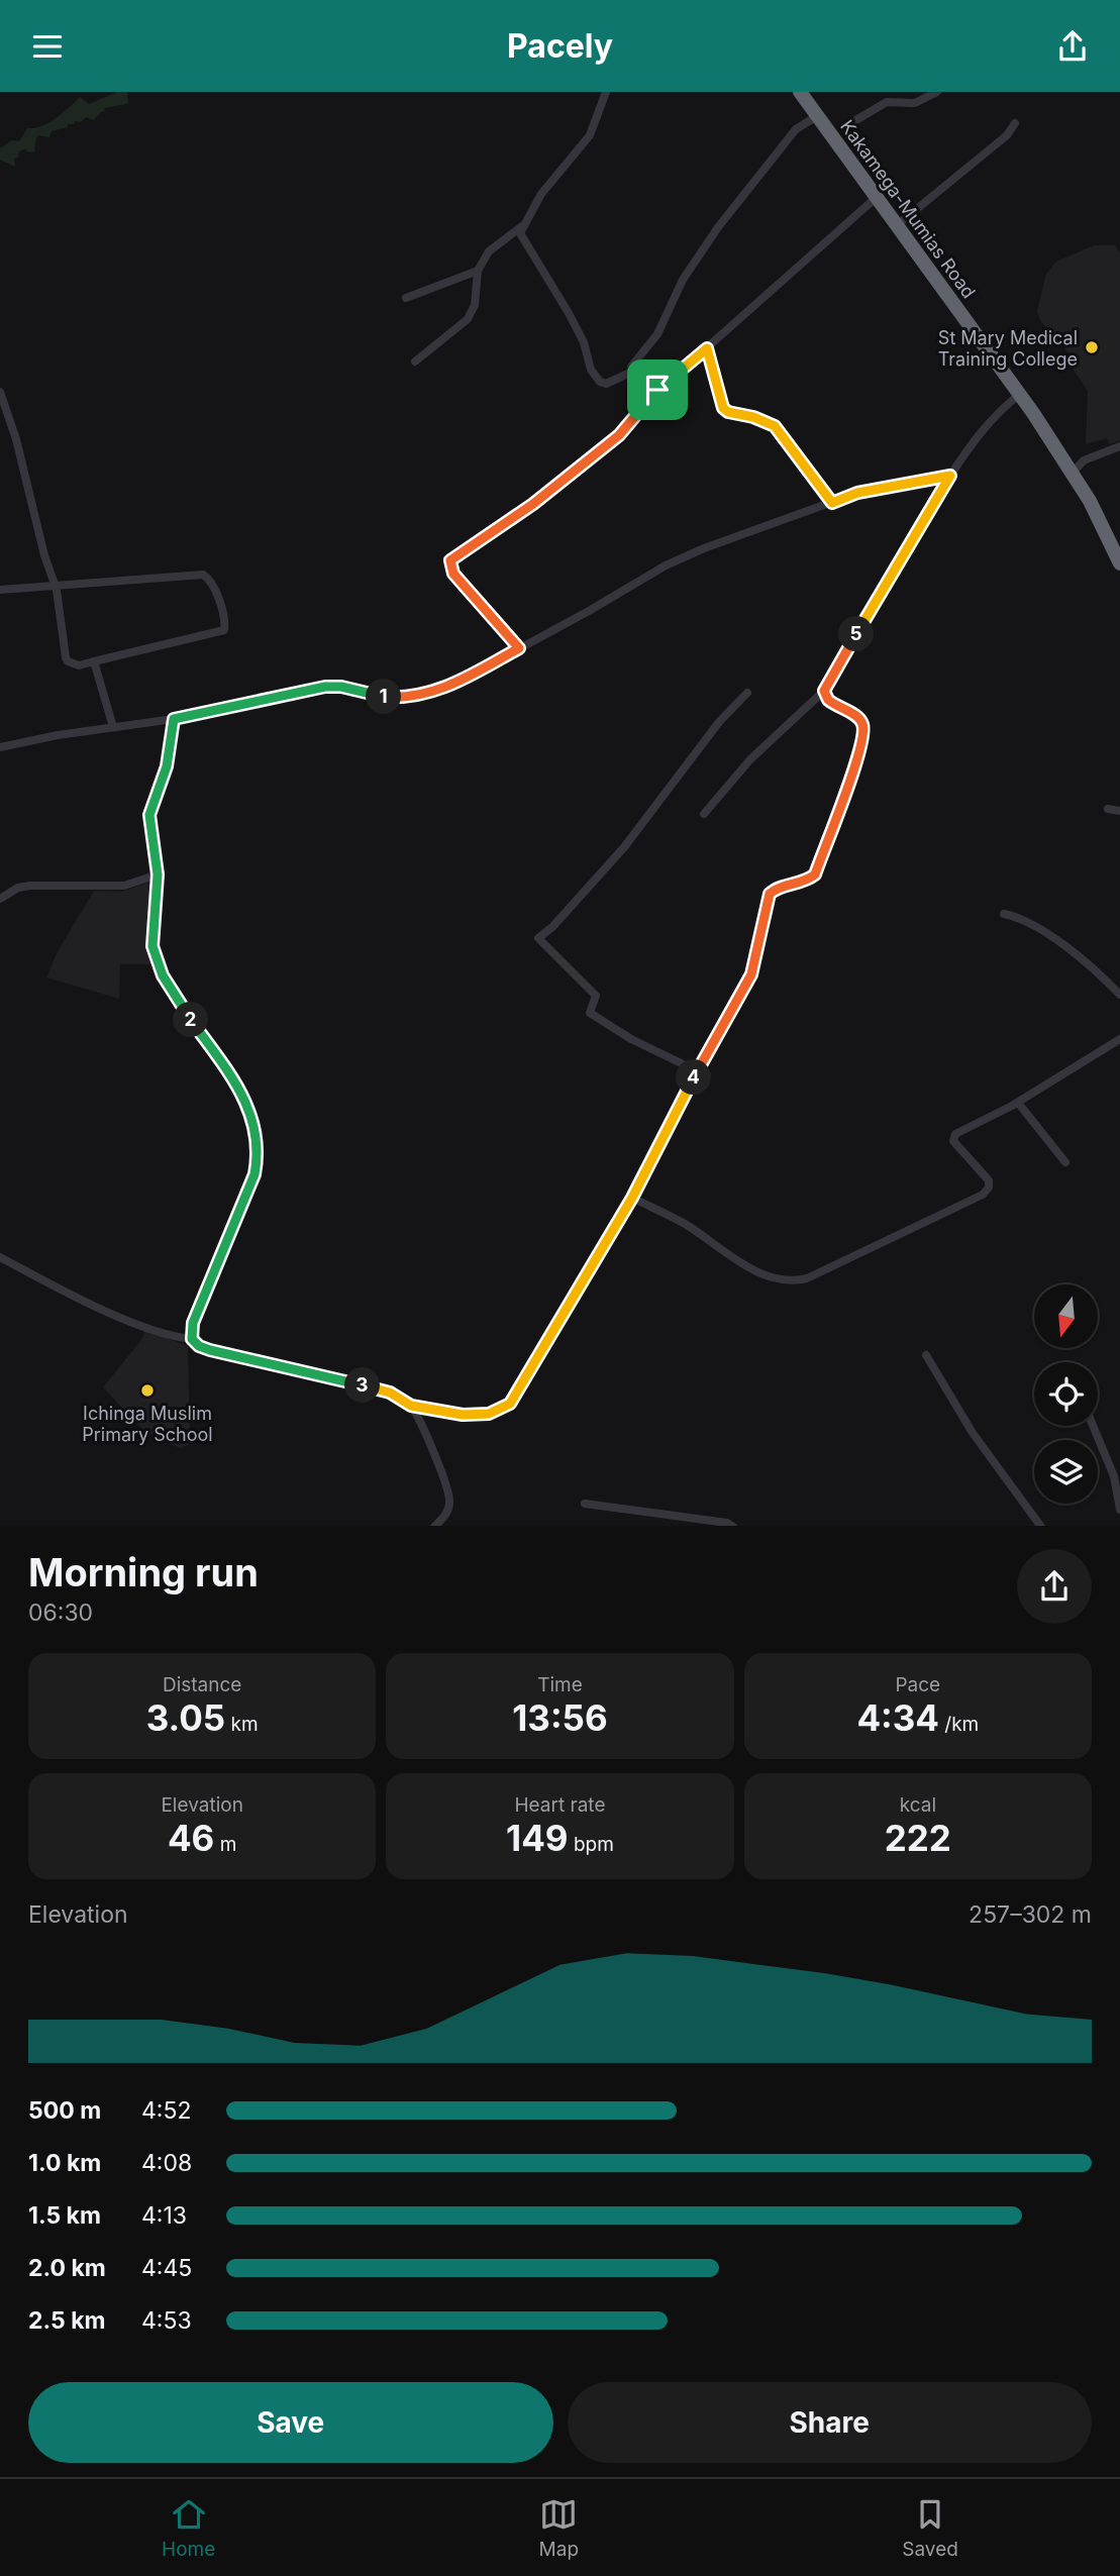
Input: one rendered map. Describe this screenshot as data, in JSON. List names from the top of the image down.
{
  "streets": {
    "highway": ["Kakamega-Mumias Road"]
  },
  "places": ["St Mary Medical Training College", "Ichinga Muslim Primary School"],
  "north": "bottom",
  "page": {
    "header": "Pacely",
    "pins": [
      "5",
      "1",
      "2",
      "4",
      "3"
    ],
    "heading": ["Morning run", "06:30"],
    "stats": [
      ["Distance", "3.05 km"],
      ["Time", "13:56"],
      ["Pace", "4:34 /km"],
      ["Elevation", "46 m"],
      ["Heart rate", "149 bpm"],
      ["kcal", "222"]
    ],
    "chart": ["Elevation", "257–302 m"],
    "list": [
      {
        "name": "500 m",
        "note": "4:52"
      },
      {
        "name": "1.0 km",
        "note": "4:08"
      },
      {
        "name": "1.5 km",
        "note": "4:13"
      },
      {
        "name": "2.0 km",
        "note": "4:45"
      },
      {
        "name": "2.5 km",
        "note": "4:53"
      }
    ],
    "buttons": ["Save", "Share"],
    "tabs": ["Home", "Map", "Saved"]
  }
}
